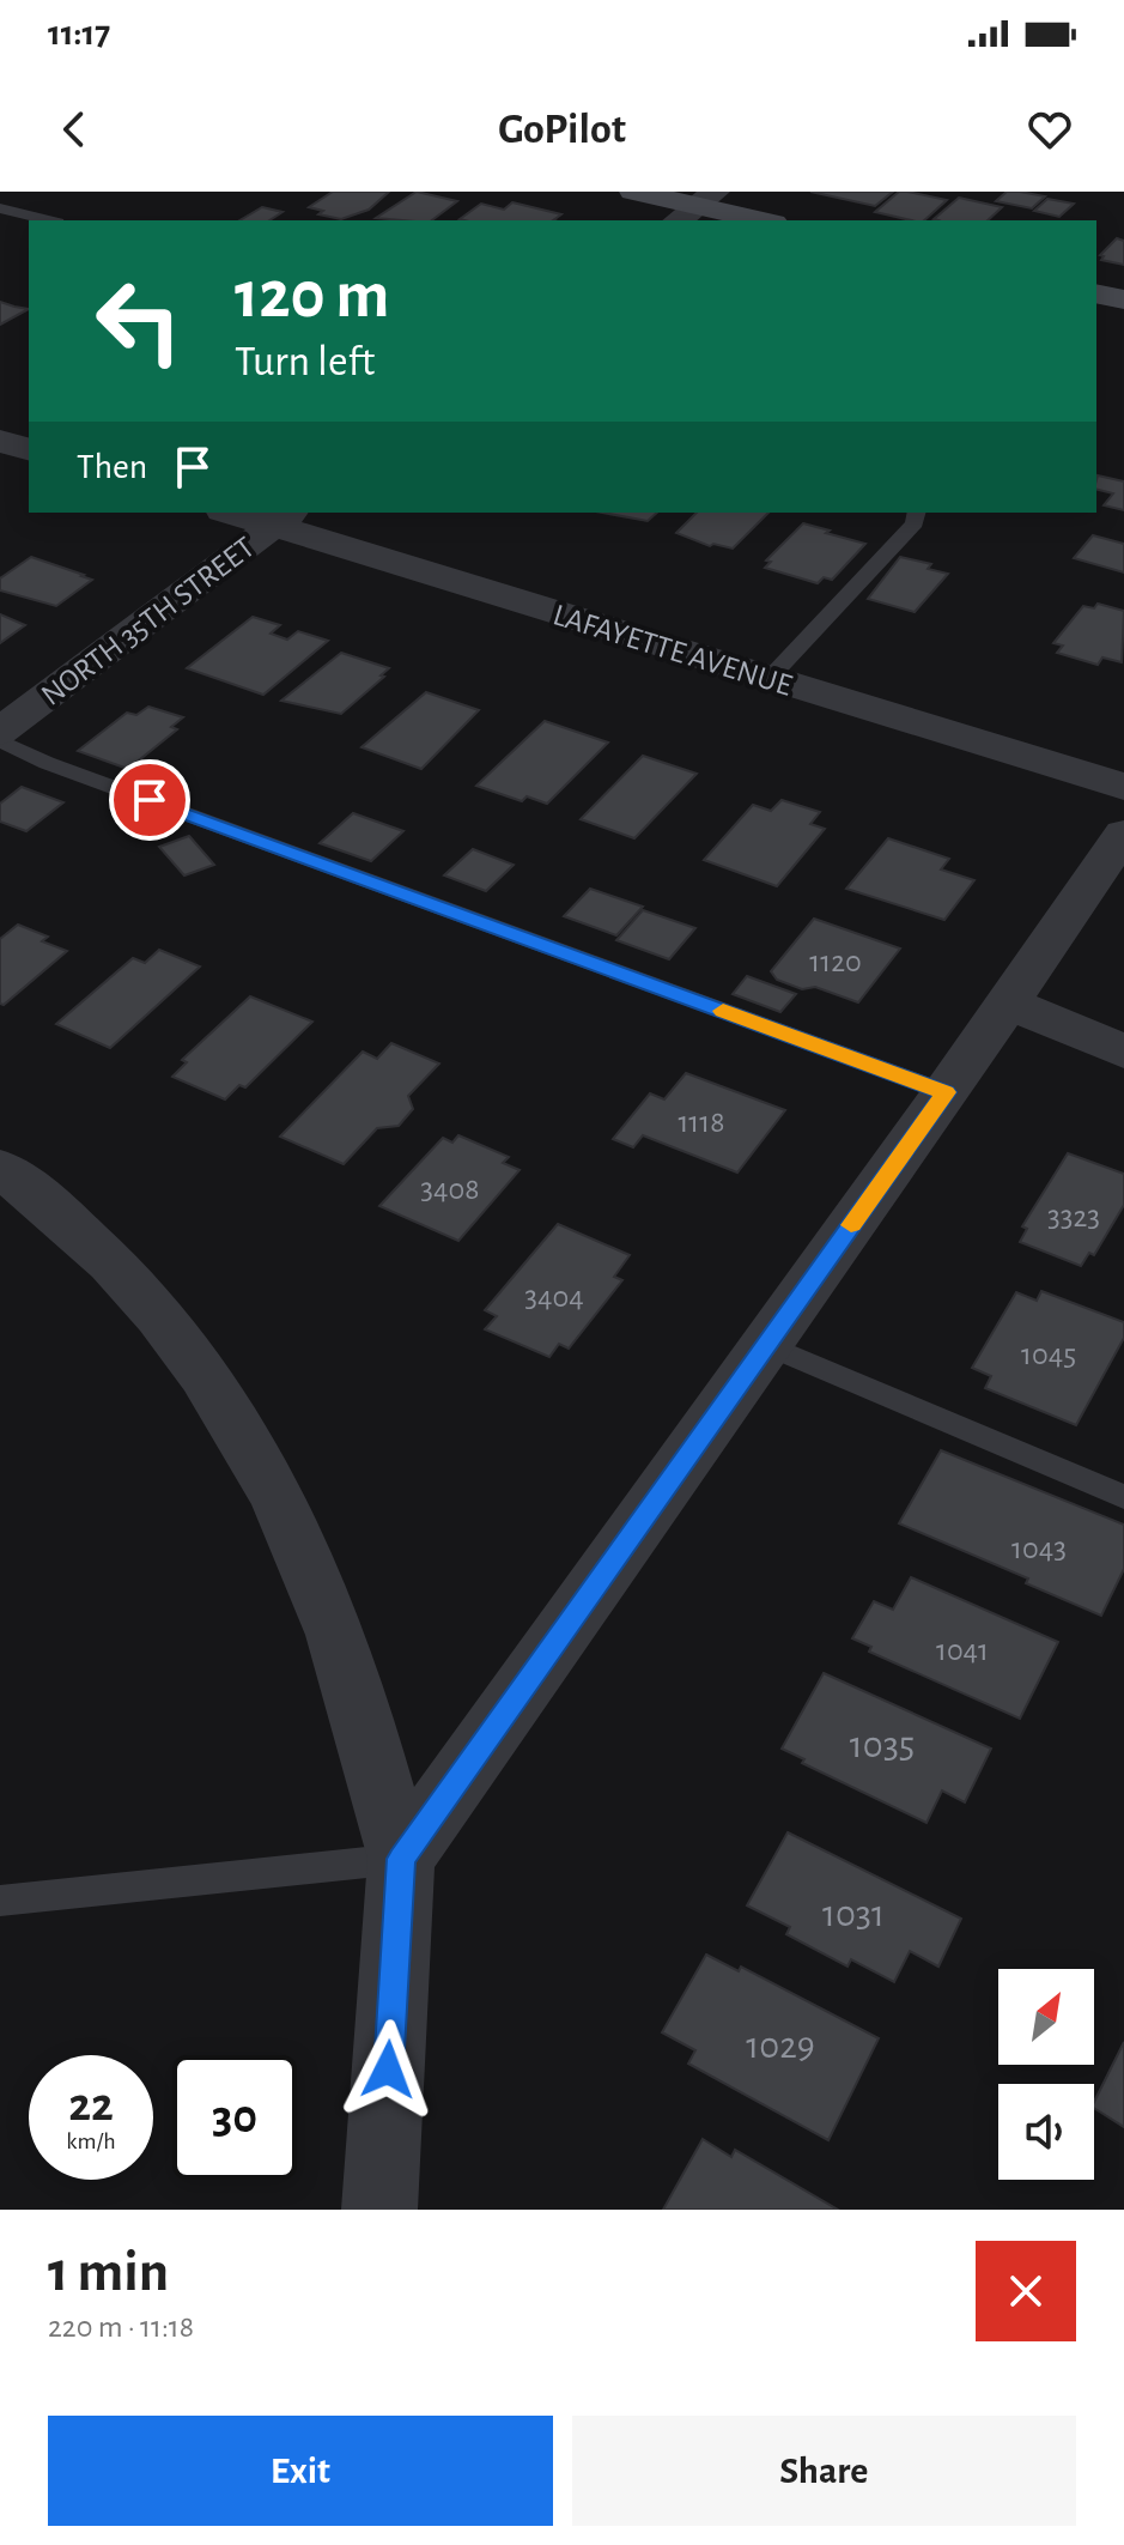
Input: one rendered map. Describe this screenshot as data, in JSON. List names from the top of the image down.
{
  "streets": {
    "street": ["NORTH 35TH STREET", "LAFAYETTE AVENUE"]
  },
  "crossings": [
    ["NORTH 35TH STREET", "LAFAYETTE AVENUE"]
  ],
  "house_numbers": [
    "1120",
    "1118",
    "3408",
    "3323",
    "3404",
    "1045",
    "1043",
    "1041",
    "1035",
    "1031",
    "1029"
  ],
  "north": "top right",
  "page": {
    "status": "11:17",
    "header": "GoPilot",
    "turn": ["120 m", "Turn left"],
    "then": "Then",
    "speed": "22 km/h",
    "limit": "30",
    "heading": ["1 min", "220 m · 11:18"],
    "buttons": ["Exit", "Share"]
  }
}
